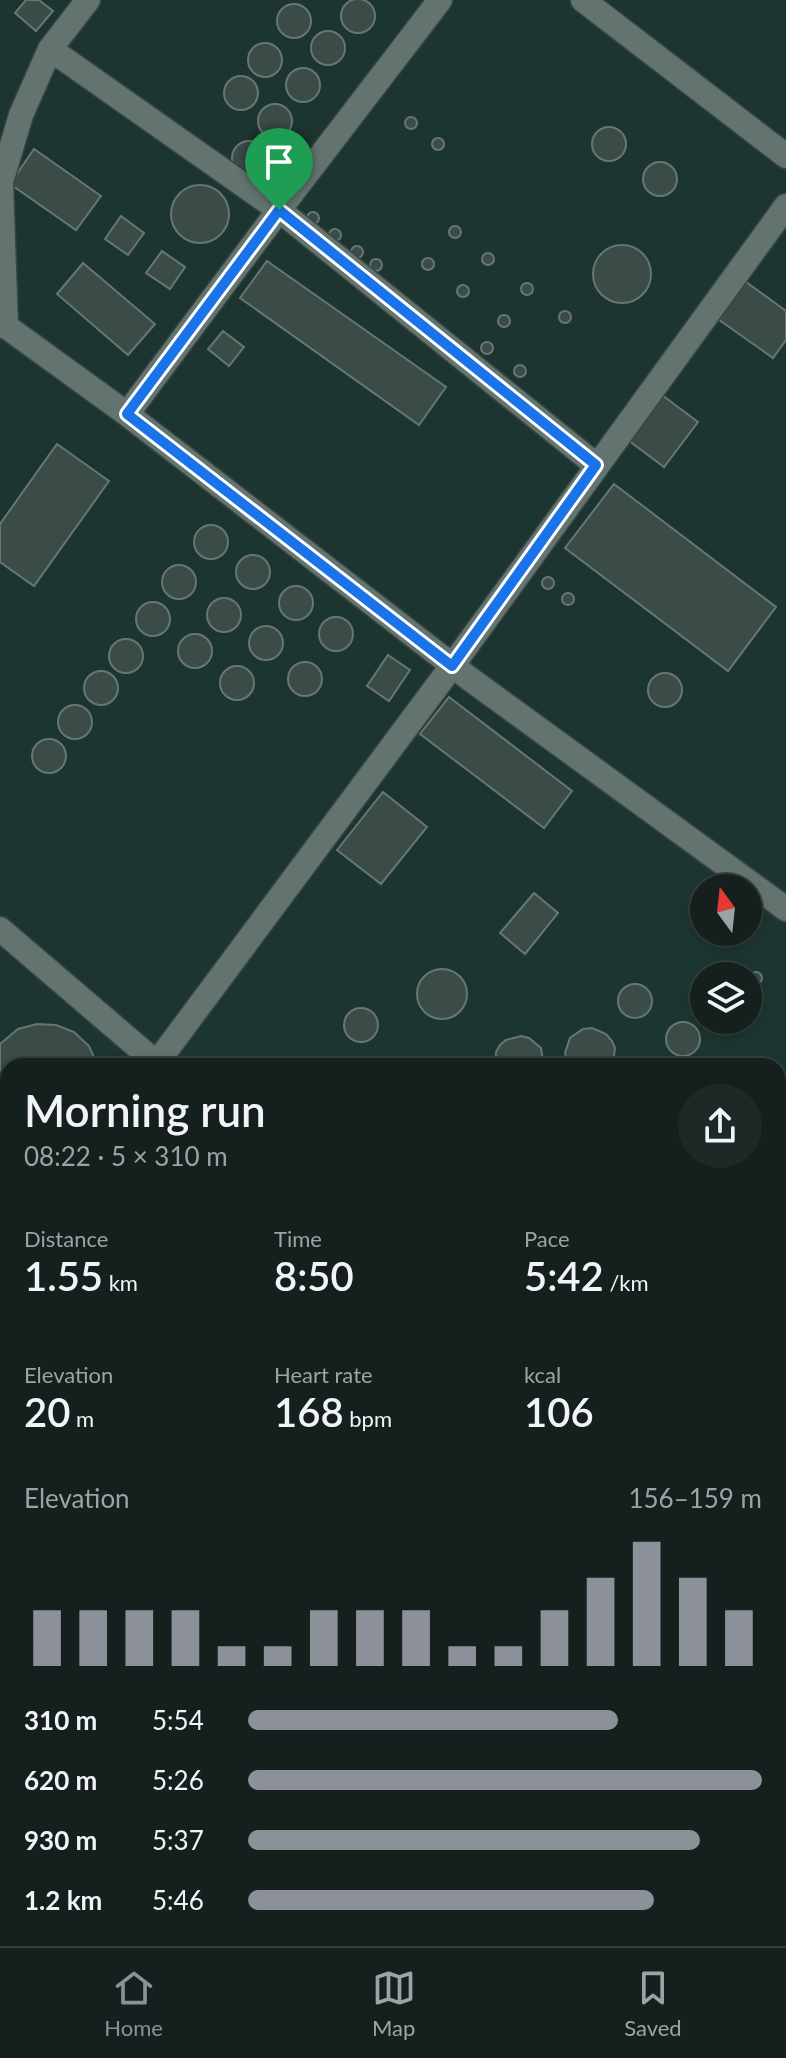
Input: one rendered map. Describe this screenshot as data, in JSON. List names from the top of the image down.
{
  "north": "top",
  "page": {
    "heading": ["Morning run", "08:22 · 5 × 310 m"],
    "stats": [
      ["Distance", "1.55 km"],
      ["Time", "8:50"],
      ["Pace", "5:42 /km"],
      ["Elevation", "20 m"],
      ["Heart rate", "168 bpm"],
      ["kcal", "106"]
    ],
    "chart": ["Elevation", "156–159 m"],
    "list": [
      {
        "name": "310 m",
        "note": "5:54"
      },
      {
        "name": "620 m",
        "note": "5:26"
      },
      {
        "name": "930 m",
        "note": "5:37"
      },
      {
        "name": "1.2 km",
        "note": "5:46"
      }
    ],
    "tabs": ["Home", "Map", "Saved"]
  }
}
